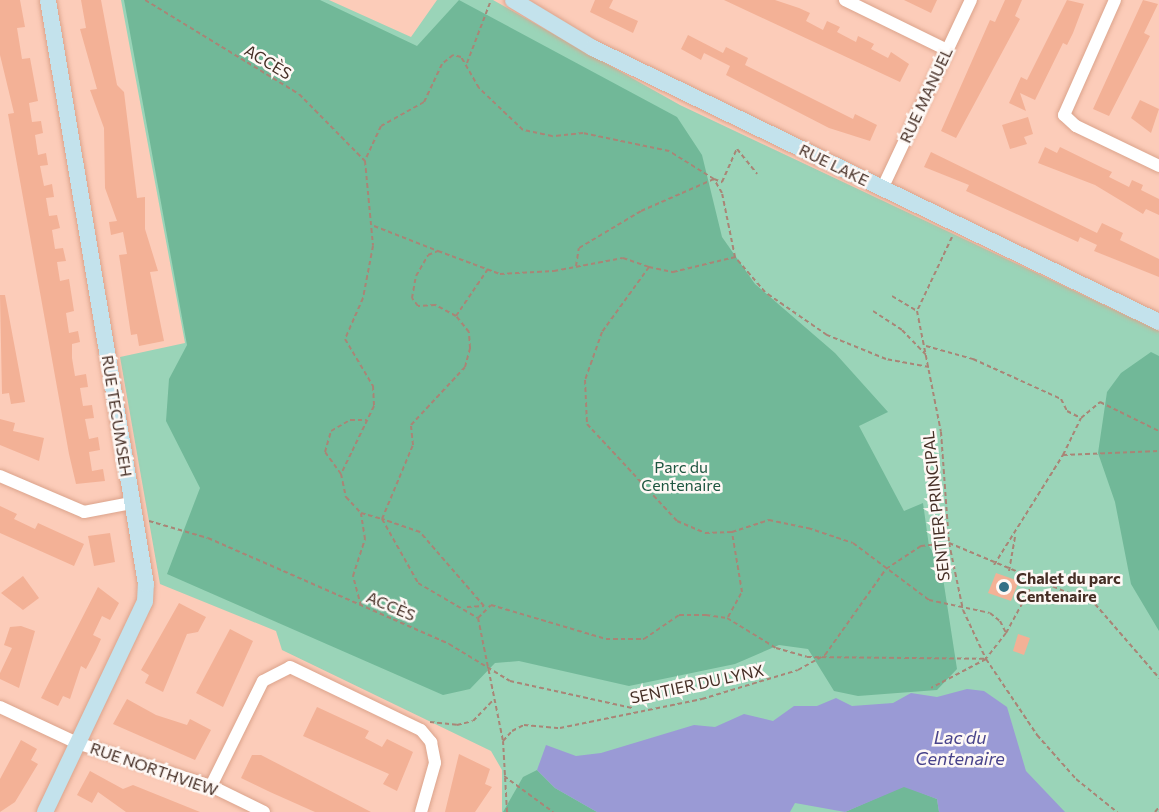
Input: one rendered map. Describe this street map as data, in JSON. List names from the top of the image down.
{
  "streets": {
    "street": [
      "RUE MANUEL",
      "RUE LAKE",
      "RUE TECUMSEH",
      "RUE NORTHVIEW"
    ],
    "path": ["ACCÈS", "SENTIER PRINCIPAL", "SENTIER DU LYNX"]
  },
  "crossings": [
    ["ACCÈS", "RUE TECUMSEH"],
    ["ACCÈS", "SENTIER DU LYNX"],
    ["RUE MANUEL", "RUE LAKE"],
    ["RUE TECUMSEH", "RUE NORTHVIEW"],
    ["SENTIER PRINCIPAL", "SENTIER DU LYNX"]
  ],
  "water": ["Lac du Centenaire"],
  "parks": ["Parc du Centenaire"],
  "places": ["Chalet du parc Centenaire"]
}
